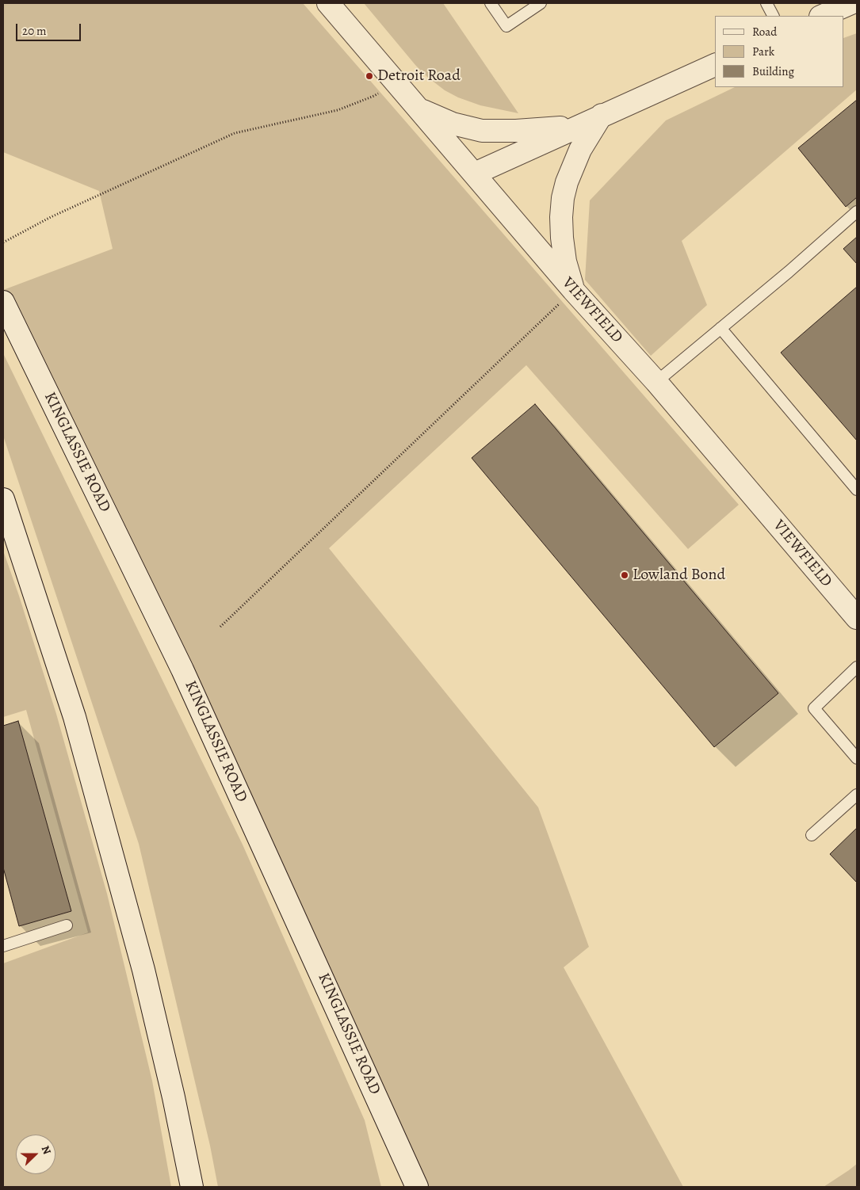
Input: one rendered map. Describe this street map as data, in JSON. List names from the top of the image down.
{
  "streets": {
    "main road": ["VIEWFIELD", "KINGLASSIE ROAD"]
  },
  "places": ["Detroit Road", "Lowland Bond"],
  "legend": ["Road", "Park", "Building"],
  "scale_bar": "20 m",
  "north": "right"
}
